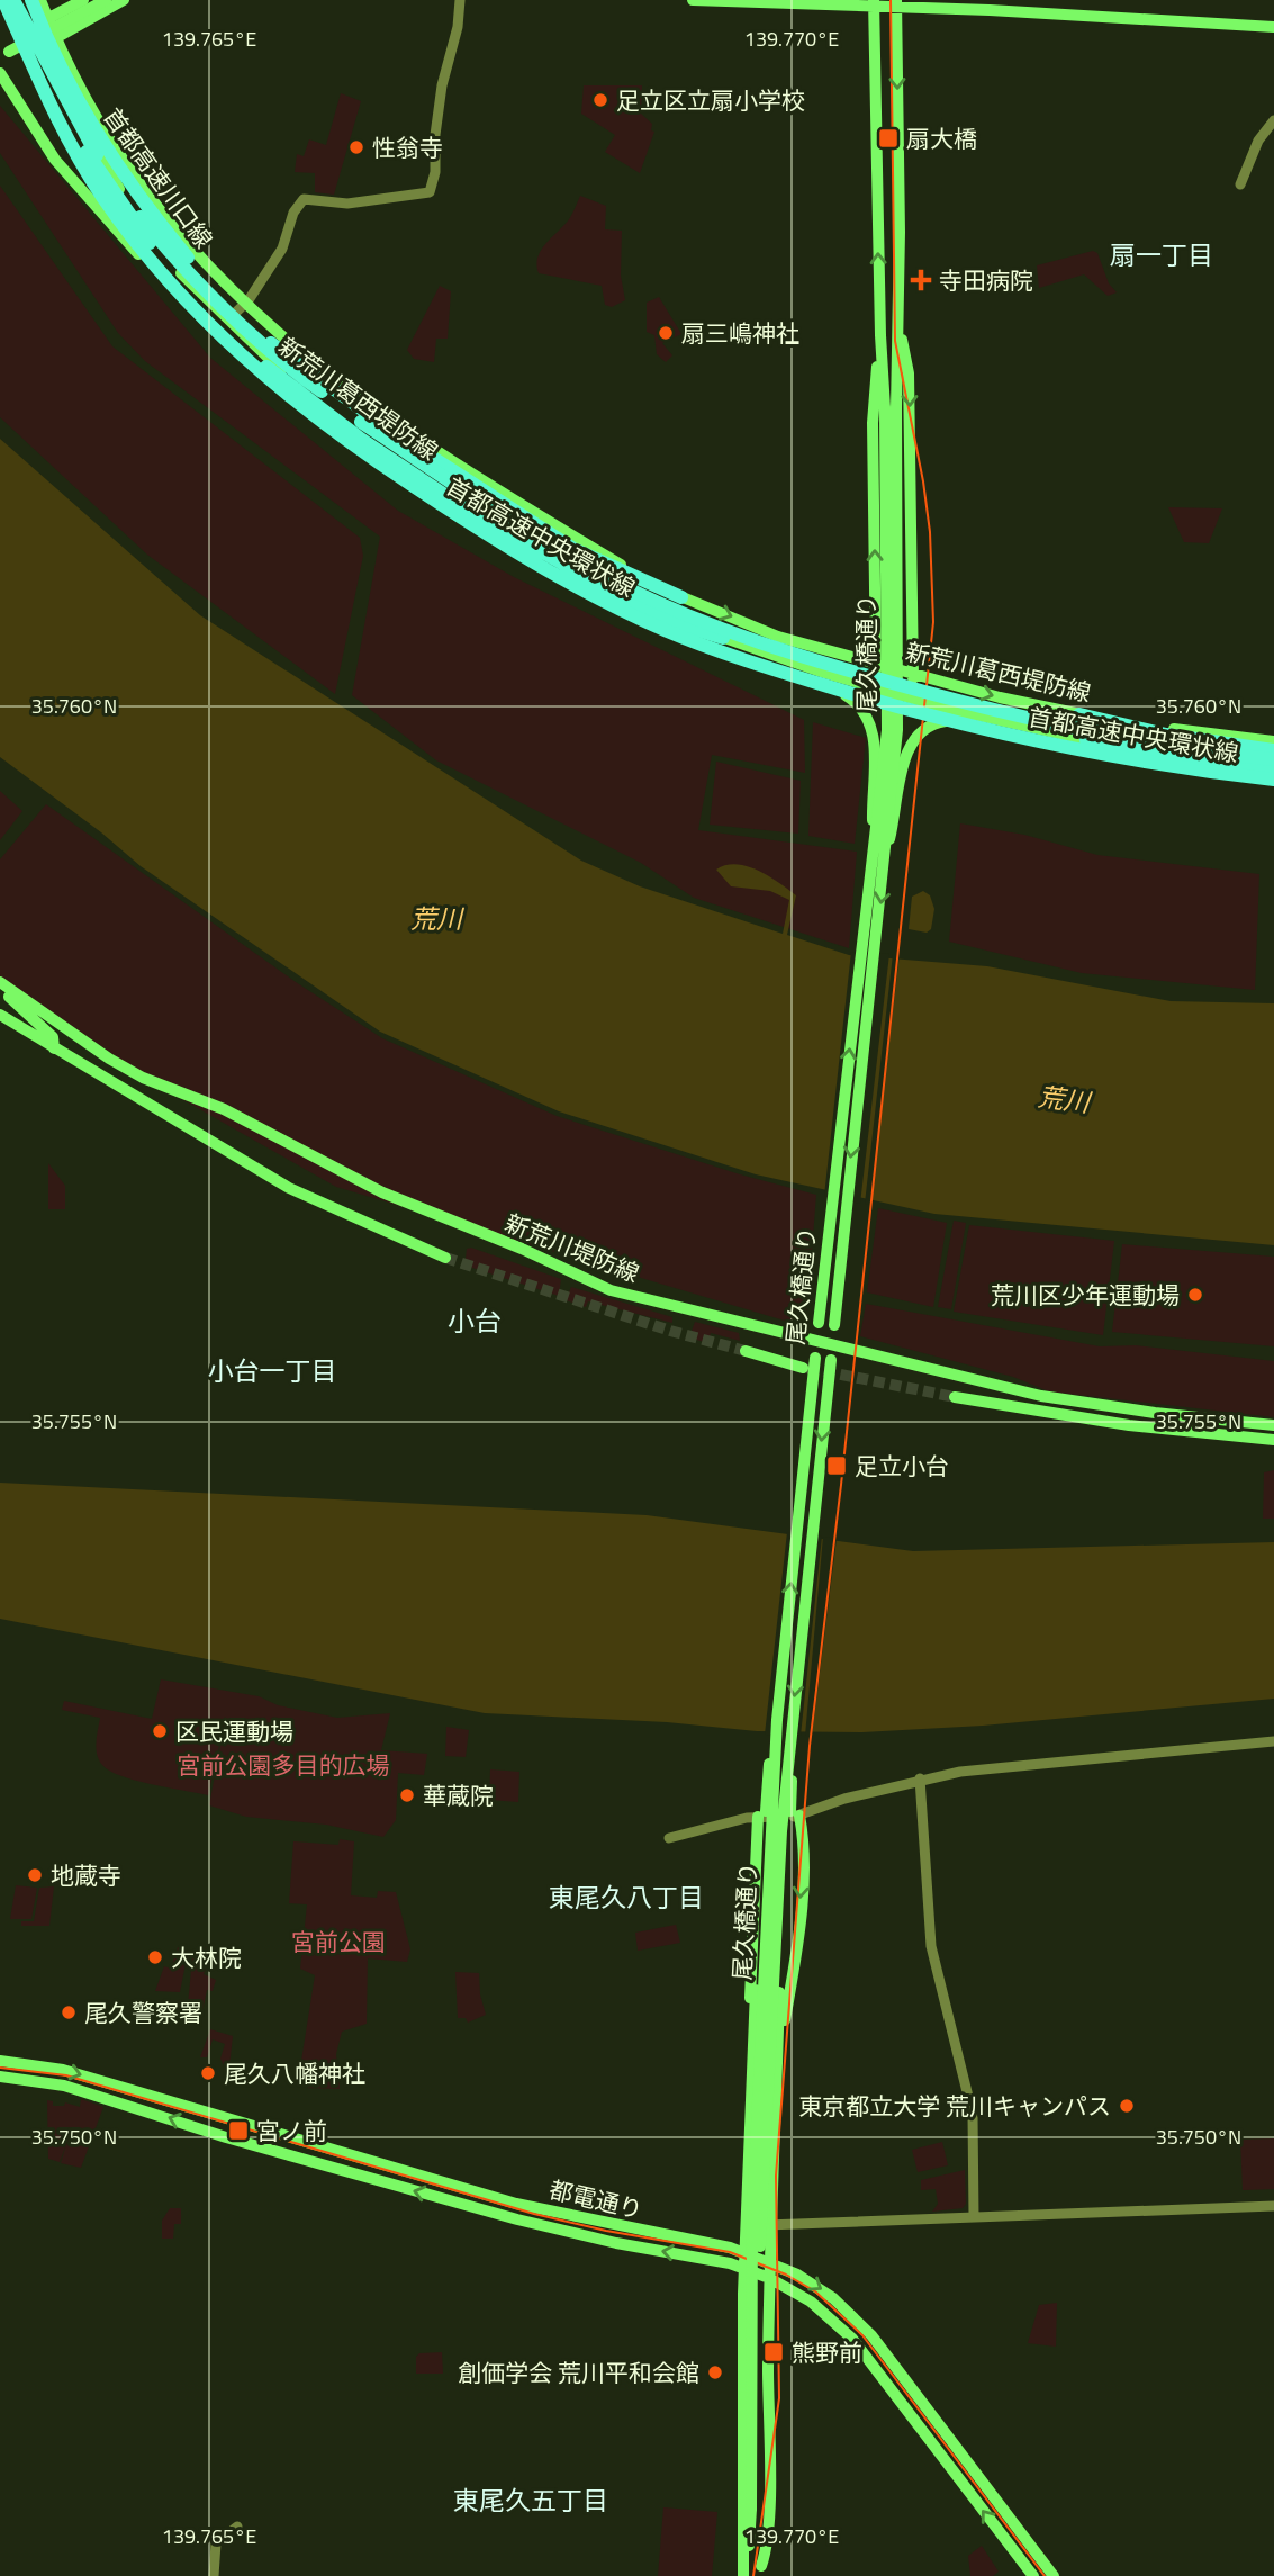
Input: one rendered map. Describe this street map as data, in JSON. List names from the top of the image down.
{
  "streets": {
    "highway": ["首都高速川口線", "首都高速中央環状線"],
    "main road": [
      "新荒川葛西堤防線",
      "尾久橋通り",
      "新荒川堤防線",
      "都電通り"
    ]
  },
  "crossings": [
    ["首都高速川口線", "首都高速中央環状線"],
    ["新荒川葛西堤防線", "首都高速中央環状線"],
    ["尾久橋通り", "新荒川堤防線"]
  ],
  "districts": [
    "扇一丁目",
    "小台",
    "小台一丁目",
    "東尾久八丁目",
    "東尾久五丁目"
  ],
  "water": ["荒川"],
  "parks": ["宮前公園多目的広場", "宮前公園"],
  "places": {
    "other": [
      "足立区立扇小学校",
      "性翁寺",
      "扇三嶋神社",
      "荒川区少年運動場",
      "区民運動場",
      "華蔵院",
      "地蔵寺",
      "大林院",
      "尾久警察署",
      "尾久八幡神社",
      "東京都立大学 荒川キャンパス",
      "創価学会 荒川平和会館"
    ],
    "transit": [
      "扇大橋",
      "足立小台",
      "宮ノ前",
      "熊野前"
    ],
    "health": ["寺田病院"]
  },
  "coordinates": [
    "139.765°E",
    "139.770°E",
    "35.760°N",
    "35.755°N",
    "35.750°N"
  ]
}
